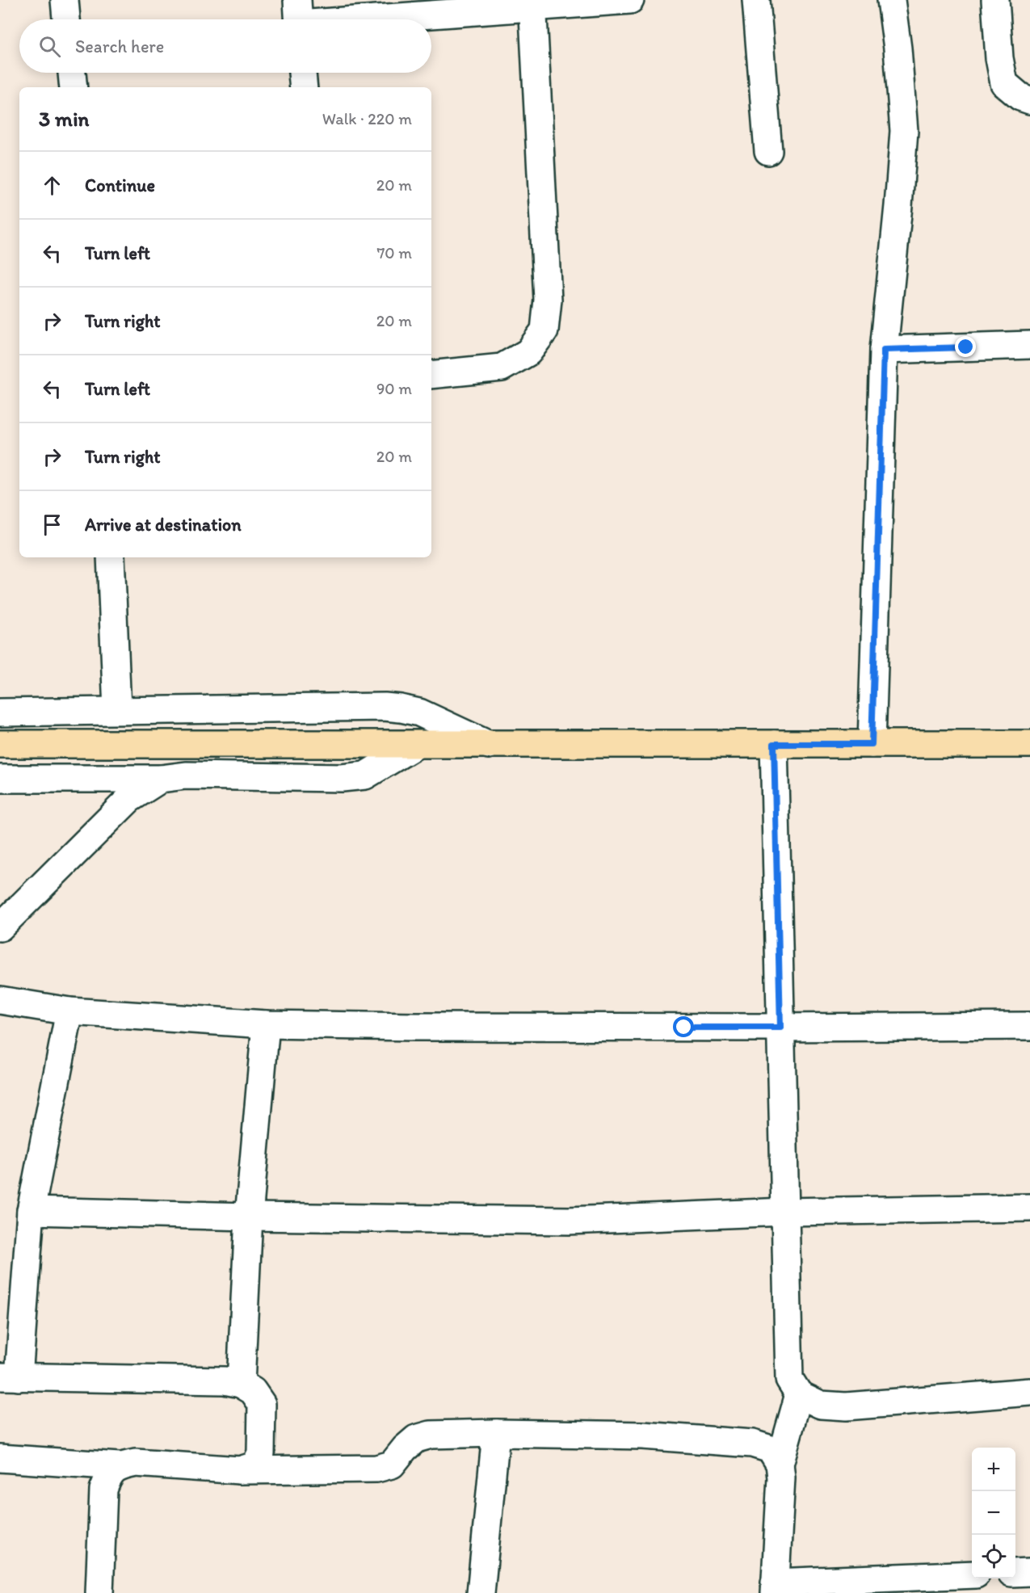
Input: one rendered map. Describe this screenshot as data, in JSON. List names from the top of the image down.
{
  "page": {
    "search": "Search here",
    "heading": ["3 min", "Walk · 220 m"],
    "list": [
      ["Continue", "20 m"],
      ["Turn left", "70 m"],
      ["Turn right", "20 m"],
      ["Turn left", "90 m"],
      ["Turn right", "20 m"],
      "Arrive at destination"
    ],
    "map_buttons": ["+", "−"]
  }
}
